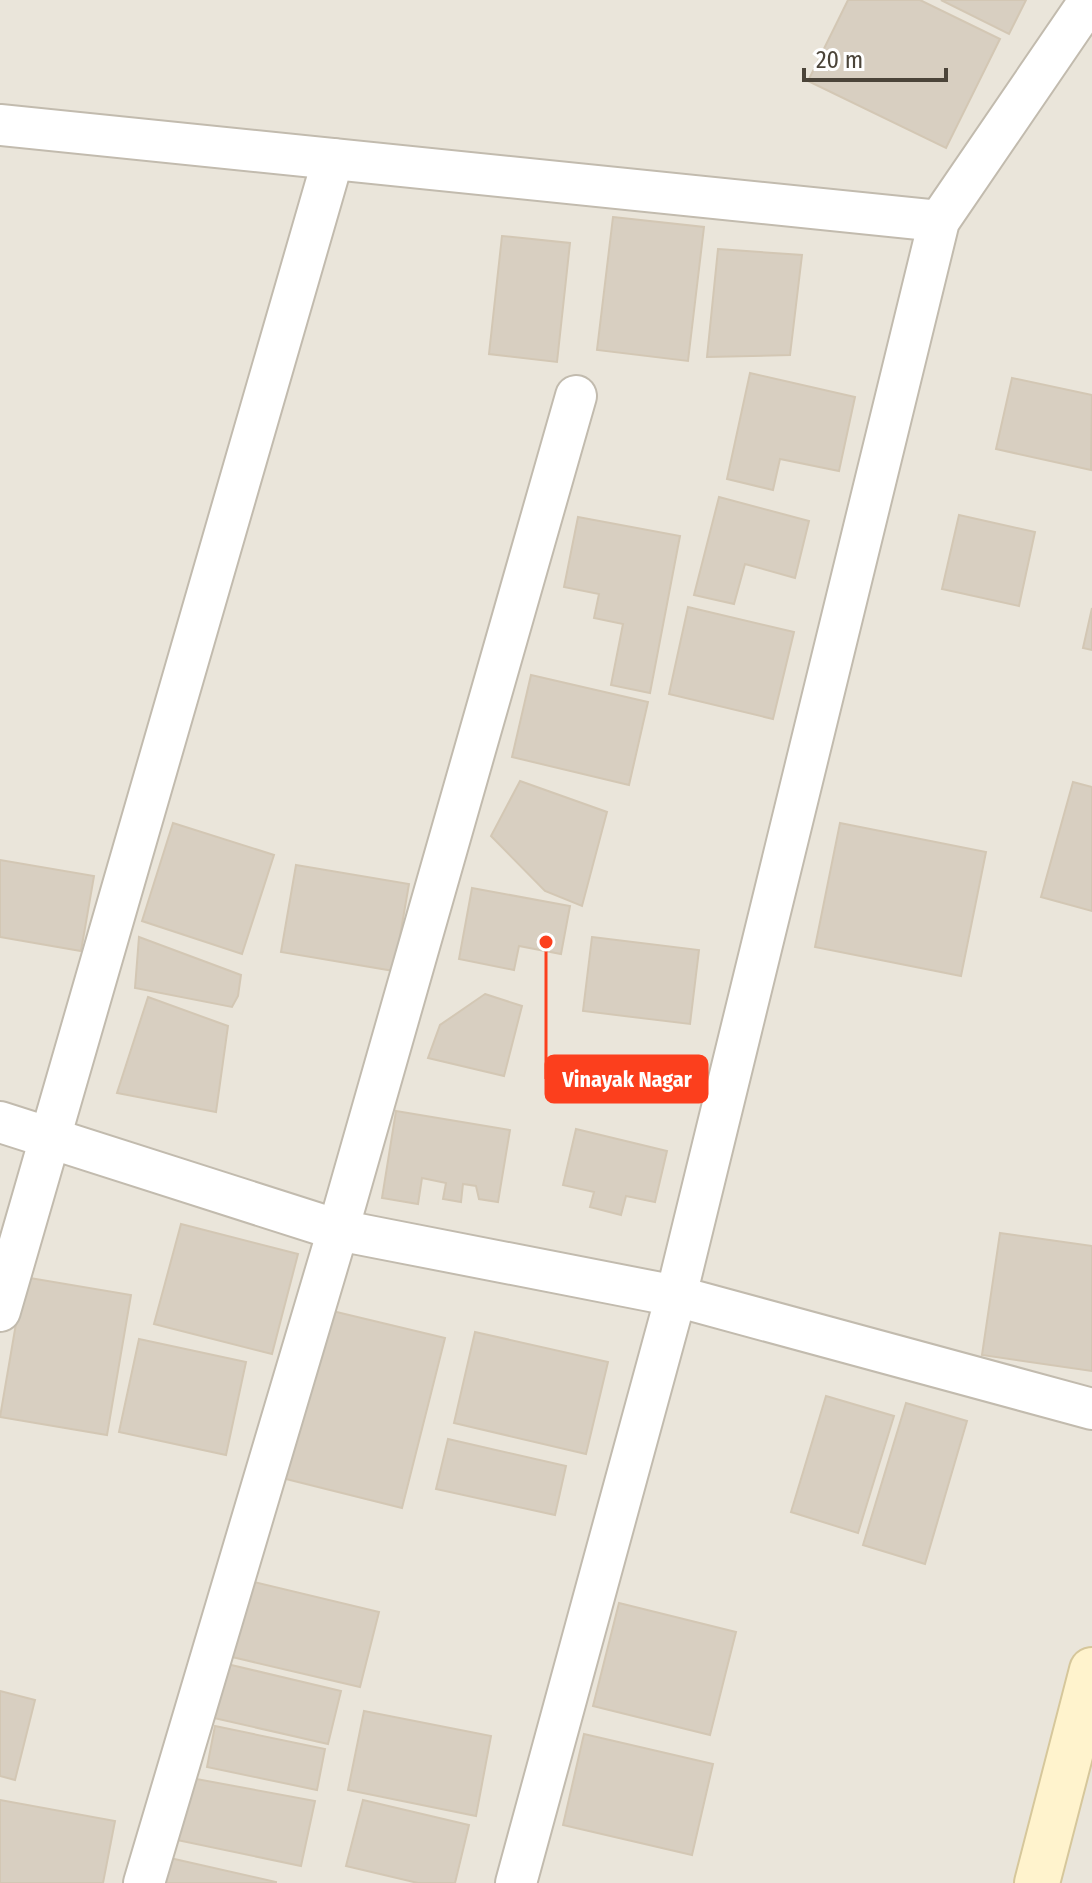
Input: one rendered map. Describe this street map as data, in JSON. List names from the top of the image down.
{
  "places": ["Vinayak Nagar"],
  "scale_bar": "20 m"
}
